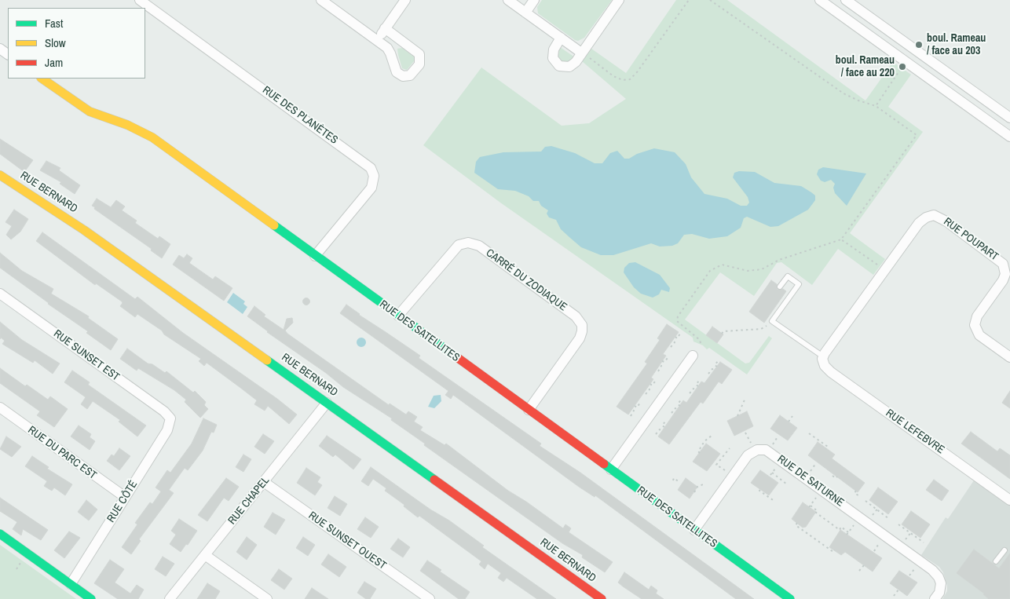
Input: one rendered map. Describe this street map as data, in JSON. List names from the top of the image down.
{
  "streets": {
    "street": [
      "RUE DES PLANÈTES",
      "RUE BERNARD",
      "RUE POUPART",
      "CARRÉ DU ZODIAQUE",
      "RUE DES SATELLITES",
      "RUE SUNSET EST",
      "RUE LEFEBVRE",
      "RUE DU PARC EST",
      "RUE DE SATURNE",
      "RUE CHAPEL",
      "RUE CÔTÉ",
      "RUE SUNSET OUEST"
    ]
  },
  "crossings": [
    ["RUE DES PLANÈTES", "RUE DES SATELLITES"],
    ["RUE BERNARD", "RUE CHAPEL"],
    ["RUE POUPART", "RUE LEFEBVRE"],
    ["CARRÉ DU ZODIAQUE", "RUE DES SATELLITES"],
    ["RUE SUNSET EST", "RUE CÔTÉ"],
    ["RUE DU PARC EST", "RUE CÔTÉ"],
    ["RUE CHAPEL", "RUE SUNSET OUEST"]
  ],
  "places": ["boul. Rameau / face au 203", "boul. Rameau / face au 220"],
  "legend": ["Fast", "Slow", "Jam"]
}
